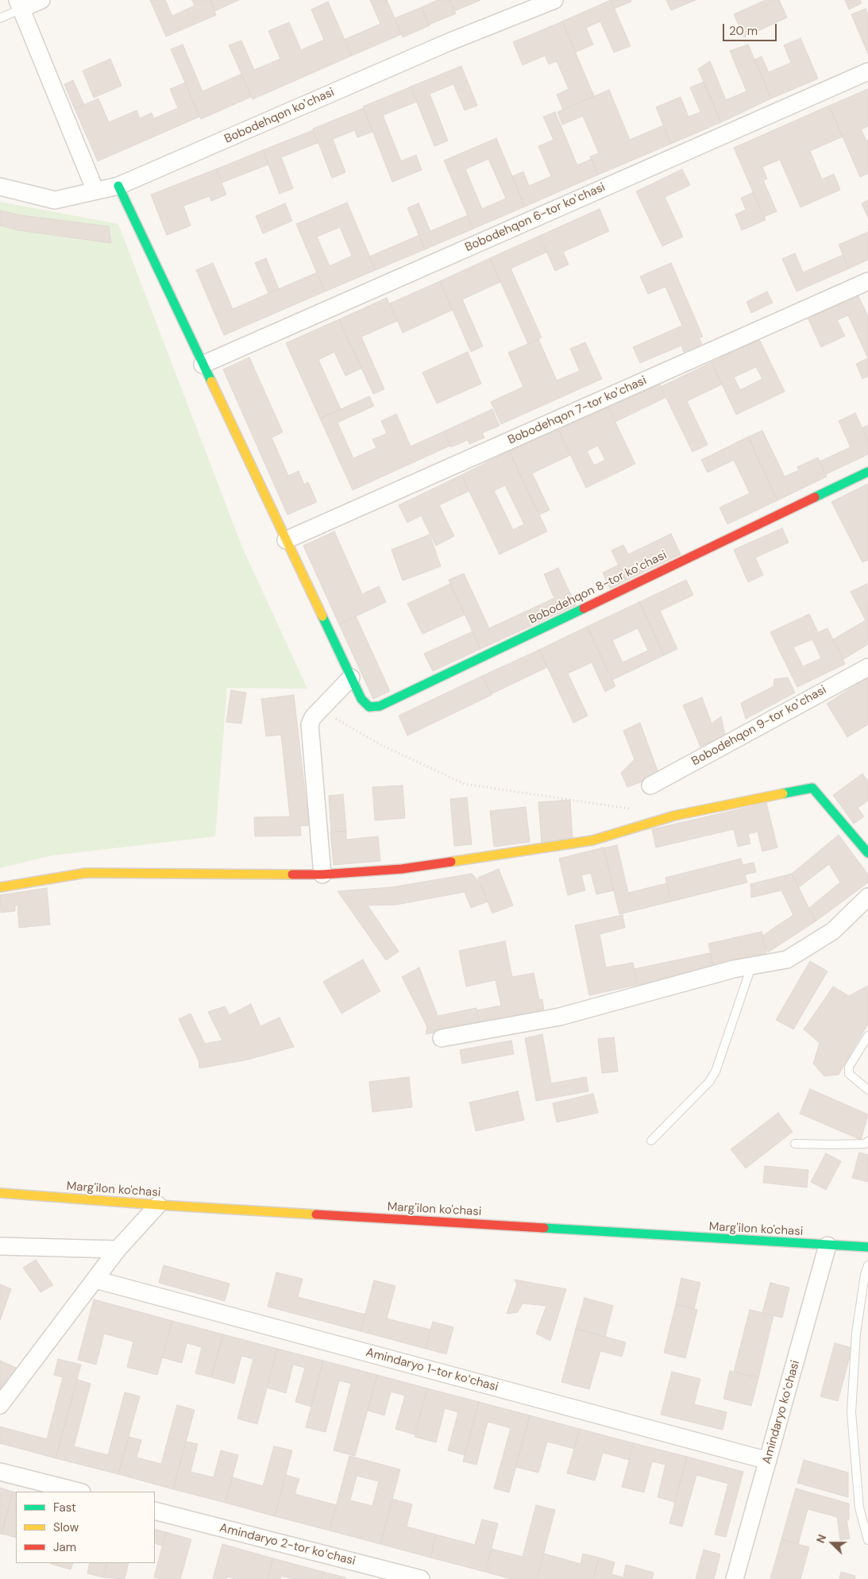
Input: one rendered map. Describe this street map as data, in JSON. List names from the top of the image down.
{
  "streets": {
    "street": [
      "Bobodehqon koʼchasi",
      "Bobodehqon 6-tor koʼchasi",
      "Bobodehqon 7-tor koʼchasi",
      "Bobodehqon 8-tor koʼchasi",
      "Bobodehqon 9-tor koʼchasi",
      "Marg'ilon ko'chasi",
      "Amindaryo 1-tor koʻchasi",
      "Amindaryo koʻchasi",
      "Amindaryo 2-tor koʻchasi"
    ]
  },
  "crossings": [
    ["Bobodehqon koʼchasi", "Bobodehqon 8-tor koʼchasi"],
    ["Bobodehqon 6-tor koʼchasi", "Bobodehqon 8-tor koʼchasi"],
    ["Bobodehqon 7-tor koʼchasi", "Bobodehqon 8-tor koʼchasi"],
    ["Marg'ilon ko'chasi", "Amindaryo koʻchasi"],
    ["Amindaryo 1-tor koʻchasi", "Amindaryo koʻchasi"]
  ],
  "legend": ["Fast", "Slow", "Jam"],
  "scale_bar": "20 m",
  "north": "left"
}
